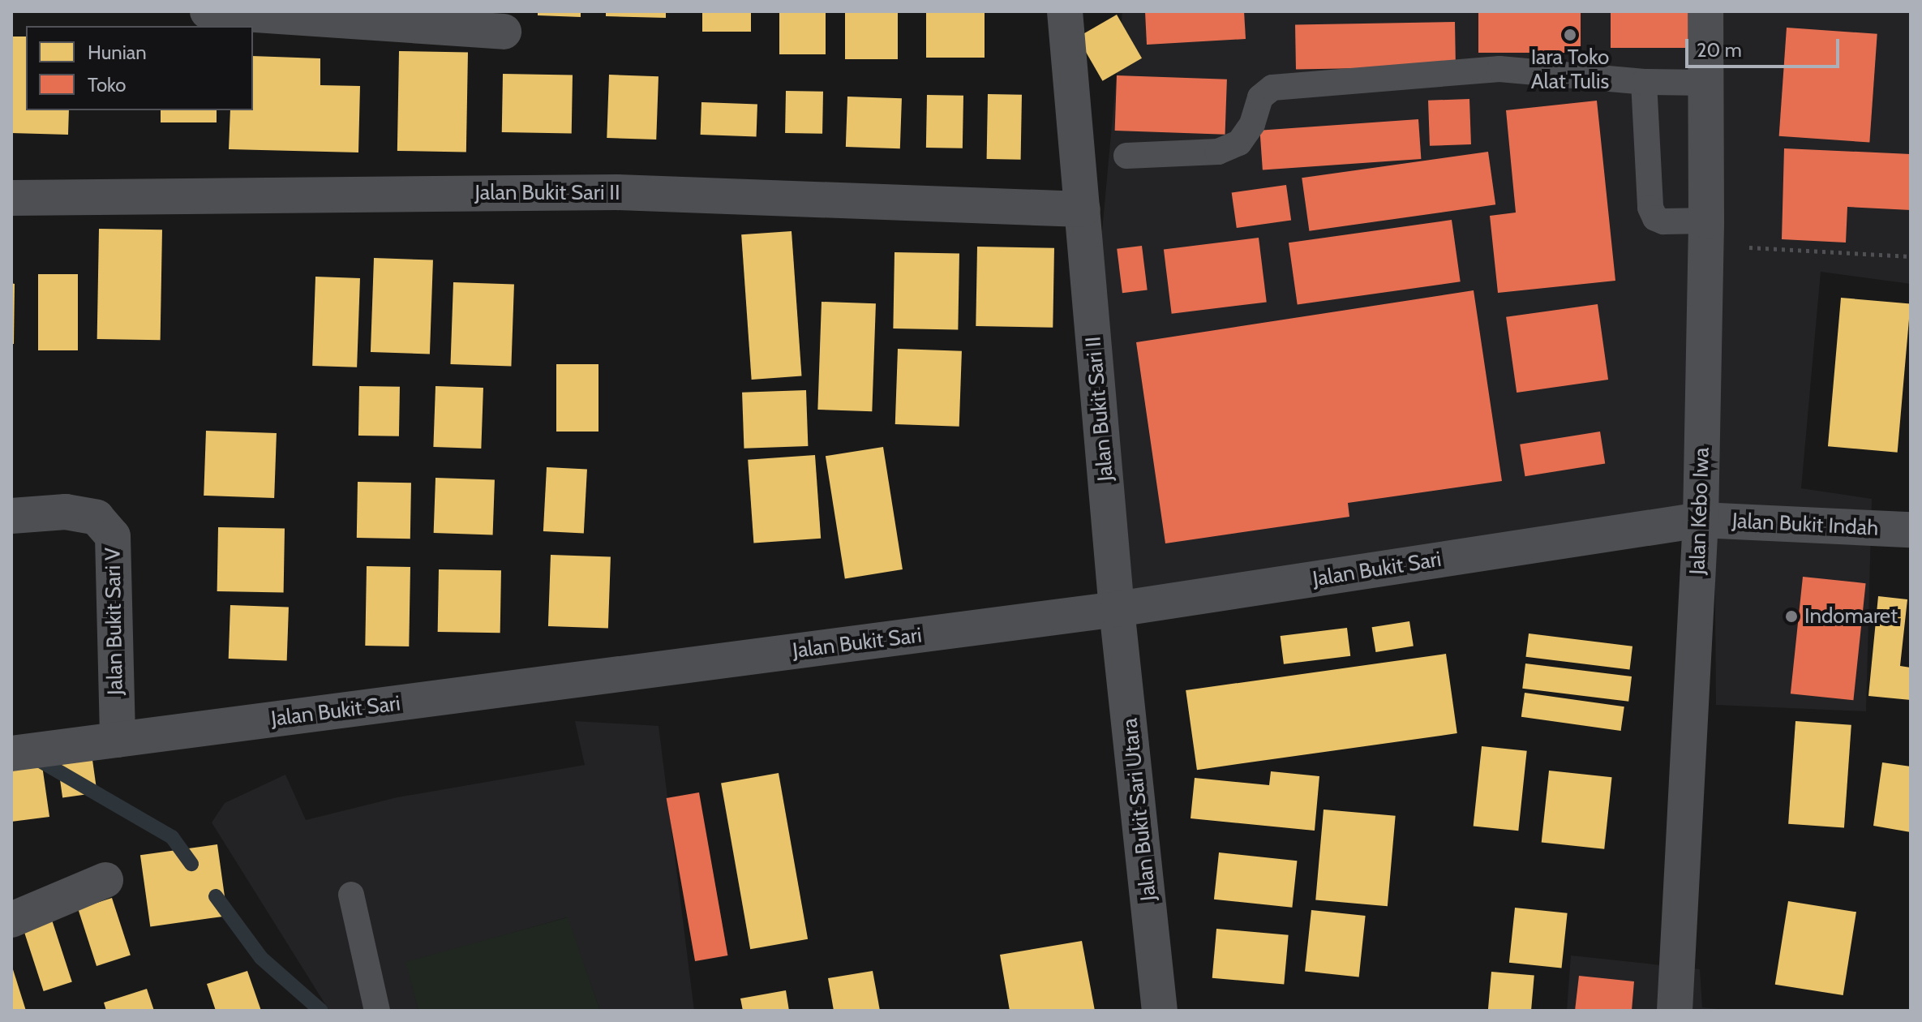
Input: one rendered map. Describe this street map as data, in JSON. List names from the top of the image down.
{
  "streets": {
    "street": [
      "Jalan Bukit Sari II",
      "Jalan Kebo Iwa",
      "Jalan Bukit Indah",
      "Jalan Bukit Sari",
      "Jalan Bukit Sari V",
      "Jalan Bukit Sari Utara"
    ]
  },
  "crossings": [
    ["Jalan Bukit Sari II", "Jalan Bukit Sari"],
    ["Jalan Bukit Sari II", "Jalan Bukit Sari Utara"],
    ["Jalan Kebo Iwa", "Jalan Bukit Indah"],
    ["Jalan Kebo Iwa", "Jalan Bukit Sari"],
    ["Jalan Bukit Indah", "Jalan Bukit Sari"],
    ["Jalan Bukit Sari", "Jalan Bukit Sari V"],
    ["Jalan Bukit Sari", "Jalan Bukit Sari Utara"]
  ],
  "places": ["Iara Toko Alat Tulis", "Indomaret"],
  "legend": ["Hunian", "Toko"],
  "scale_bar": "20 m"
}
